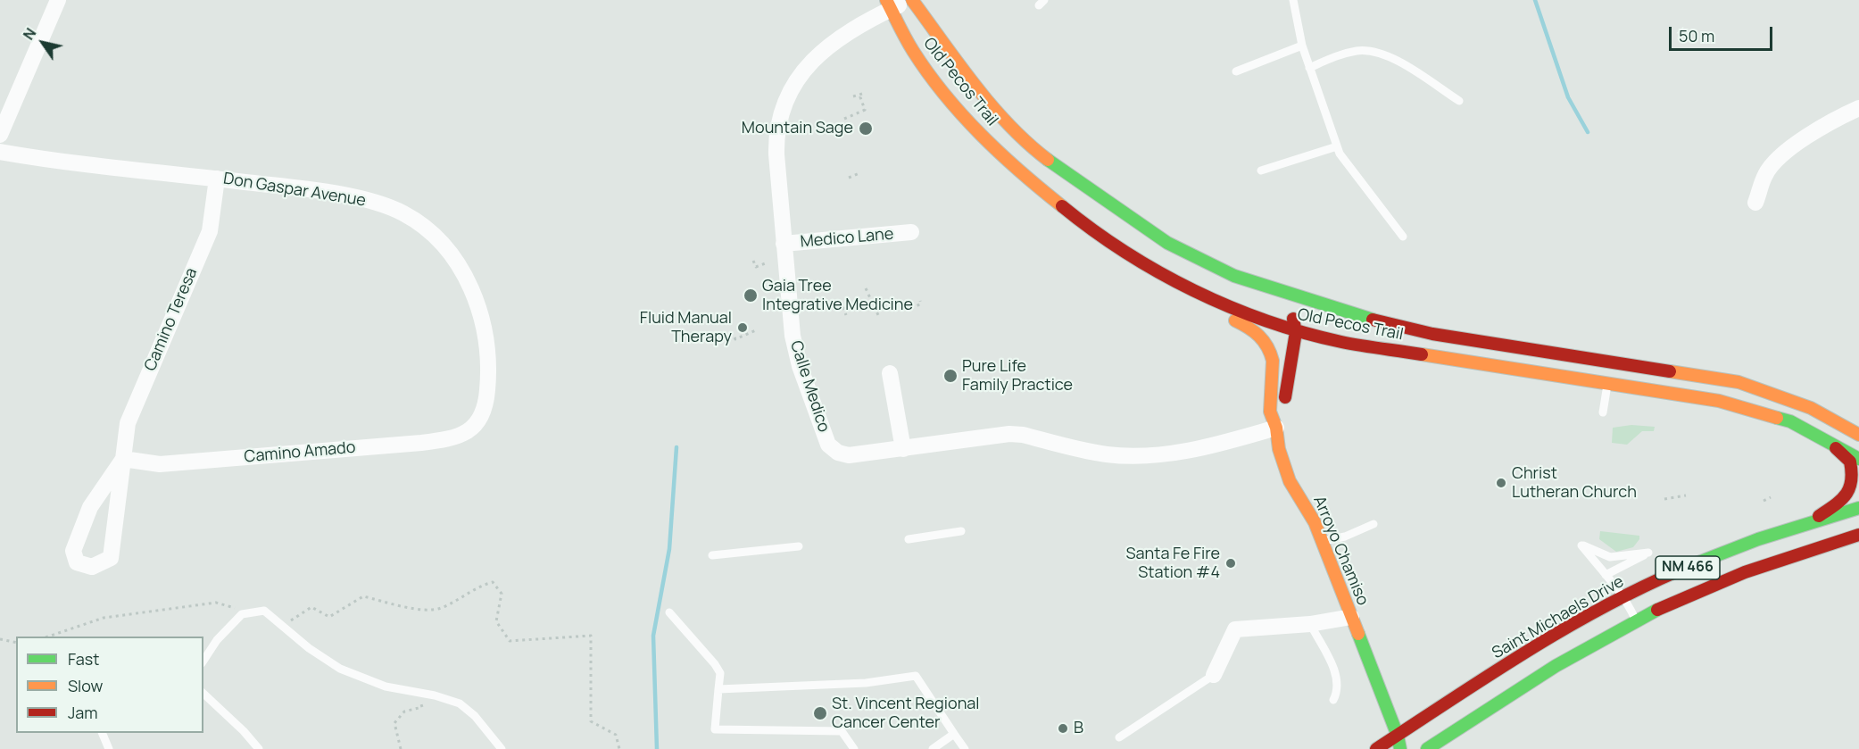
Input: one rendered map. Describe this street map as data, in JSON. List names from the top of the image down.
{
  "streets": {
    "main road": [
      "Old Pecos Trail",
      "Arroyo Chamiso",
      "NM 466",
      "Saint Michaels Drive"
    ],
    "street": [
      "Don Gaspar Avenue",
      "Medico Lane",
      "Camino Teresa",
      "Calle Medico",
      "Camino Amado"
    ]
  },
  "crossings": [
    ["Old Pecos Trail", "Calle Medico"],
    ["Old Pecos Trail", "Arroyo Chamiso"],
    ["Don Gaspar Avenue", "Camino Teresa"],
    ["Don Gaspar Avenue", "Camino Amado"],
    ["Medico Lane", "Calle Medico"],
    ["Camino Teresa", "Camino Amado"],
    ["Calle Medico", "Arroyo Chamiso"],
    ["Arroyo Chamiso", "Saint Michaels Drive"]
  ],
  "places": [
    "Mountain Sage",
    "Gaia Tree Integrative Medicine",
    "Fluid Manual Therapy",
    "Pure Life Family Practice",
    "Christ Lutheran Church",
    "Santa Fe Fire Station #4",
    "St. Vincent Regional Cancer Center",
    "B"
  ],
  "legend": ["Fast", "Slow", "Jam"],
  "scale_bar": "50 m",
  "north": "top left"
}
